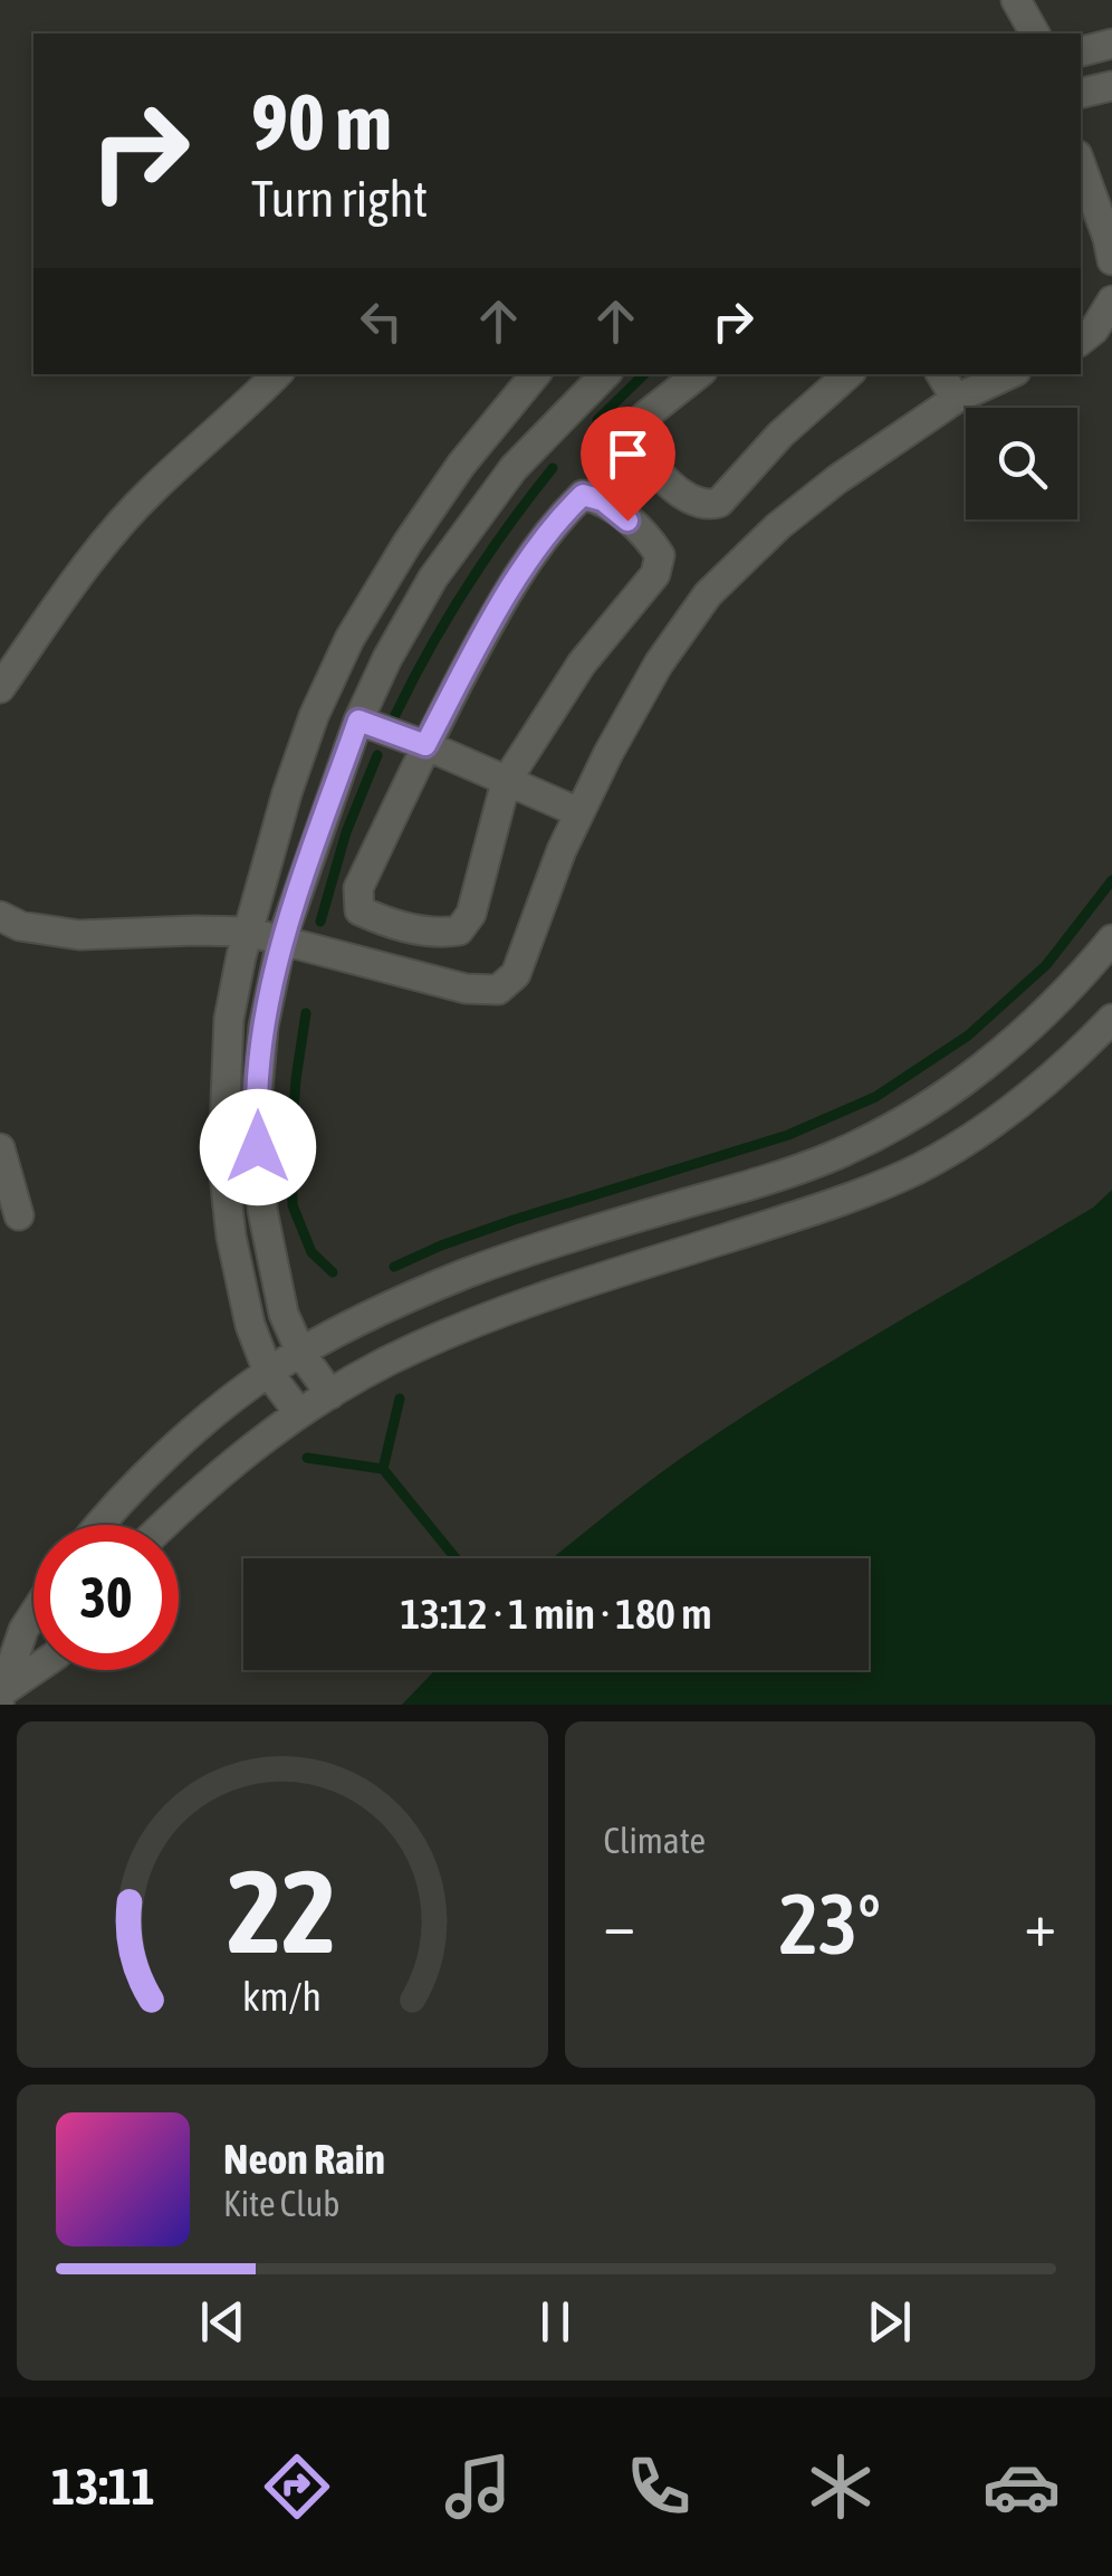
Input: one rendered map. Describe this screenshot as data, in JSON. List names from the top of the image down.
{
  "page": {
    "turn": ["90 m", "Turn right"],
    "limit": "30",
    "trip": "13:12 · 1 min · 180 m",
    "tile": "Climate",
    "heat": ["−", "23°", "+"],
    "song": ["Neon Rain", "Kite Club"],
    "tabs": "13:11",
    "gauge": ["22", "km/h"]
  }
}
